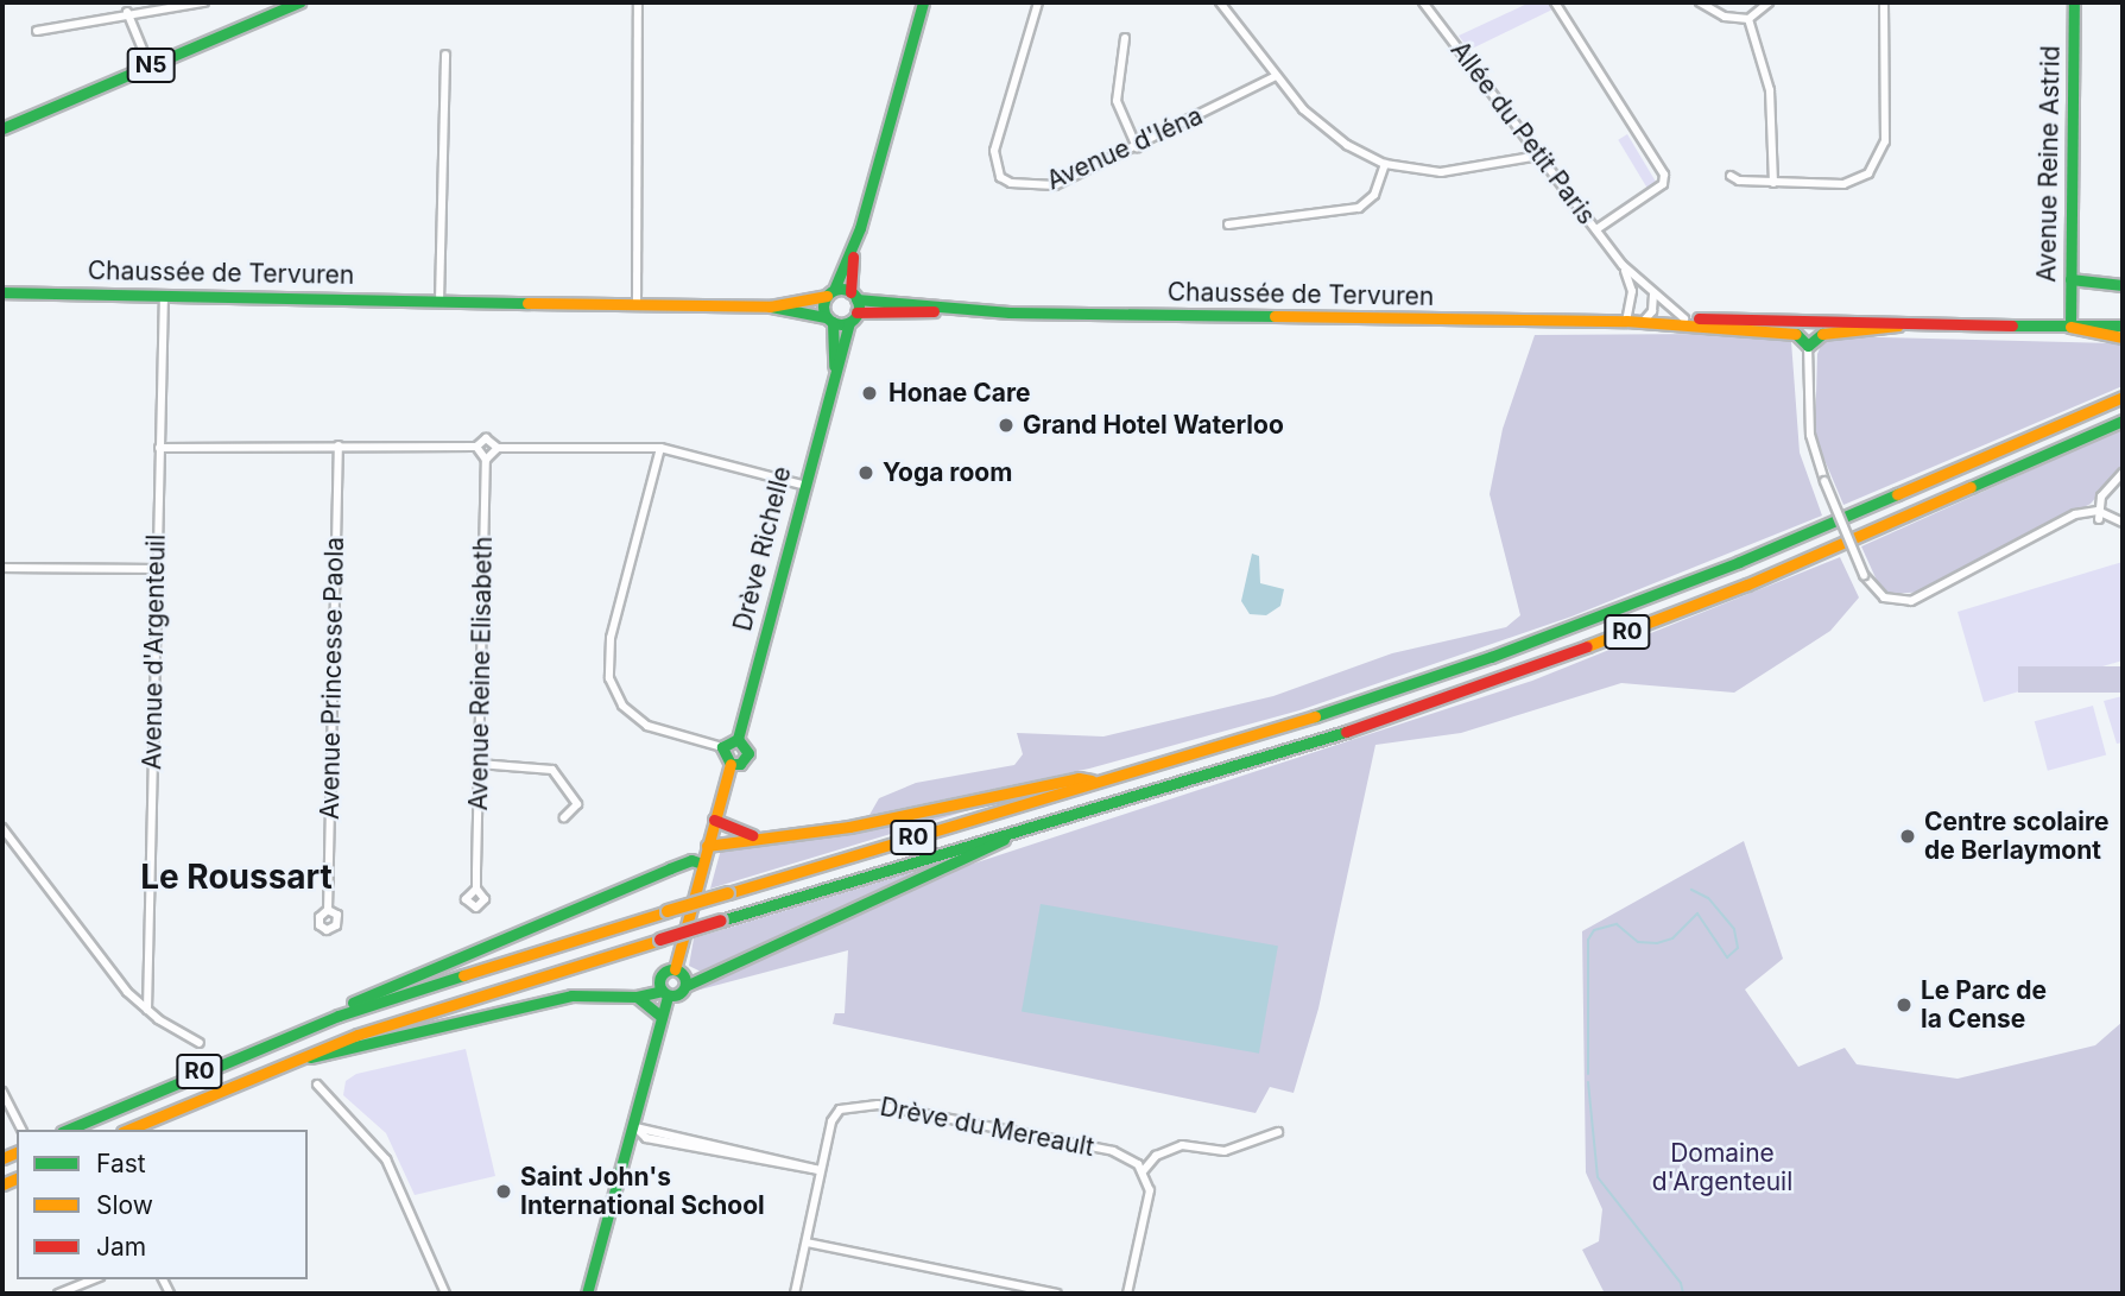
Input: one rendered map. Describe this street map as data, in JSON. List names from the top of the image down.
{
  "streets": {
    "main road": [
      "N5",
      "Avenue Reine Astrid",
      "Chaussée de Tervuren",
      "Drève Richelle",
      "R0"
    ],
    "street": [
      "Allée du Petit Paris",
      "Avenue d'Iéna",
      "Avenue d'Argenteuil",
      "Avenue Reine Elisabeth",
      "Avenue Princesse Paola",
      "Drève du Mereault"
    ]
  },
  "crossings": [
    ["Allée du Petit Paris", "Chaussée de Tervuren"],
    ["Chaussée de Tervuren", "Drève Richelle"],
    ["Chaussée de Tervuren", "Avenue d'Argenteuil"]
  ],
  "districts": ["Le Roussart"],
  "parks": ["Domaine d'Argenteuil"],
  "places": [
    "Honae Care",
    "Grand Hotel Waterloo",
    "Yoga room",
    "Centre scolaire de Berlaymont",
    "Le Parc de la Cense",
    "Saint John's International School"
  ],
  "legend": ["Fast", "Slow", "Jam"]
}
